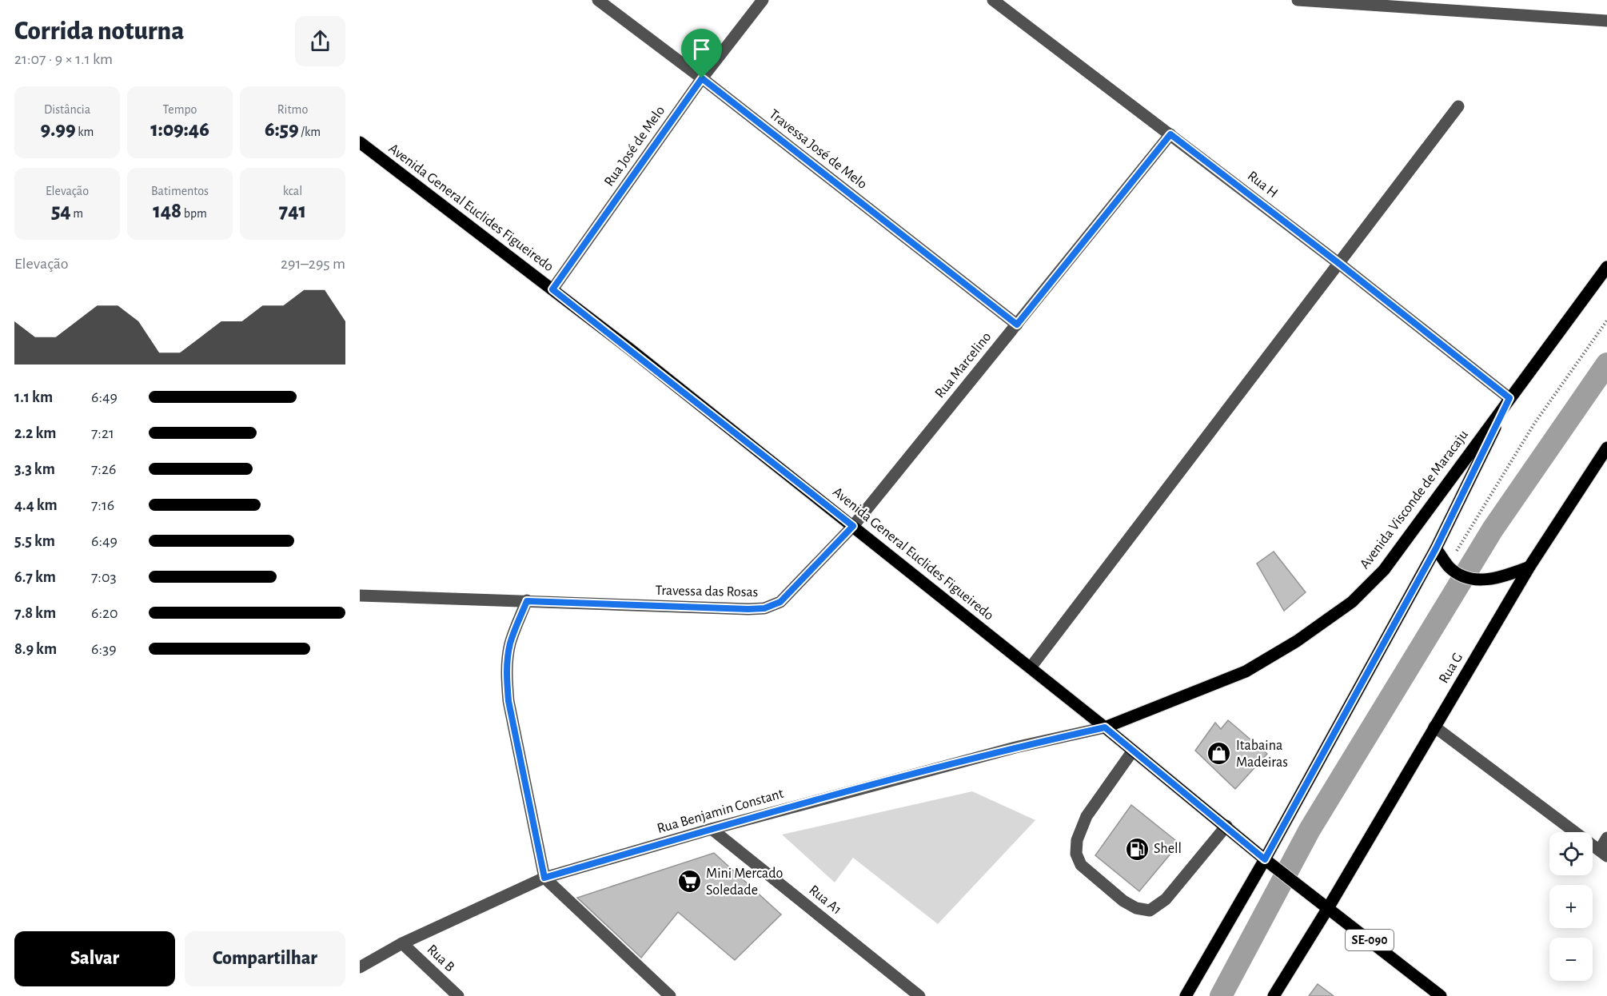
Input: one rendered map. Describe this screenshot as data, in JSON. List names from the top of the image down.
{
  "streets": {
    "main road": [
      "Avenida General Euclides Figueiredo",
      "Avenida Visconde de Maracaju",
      "Rua G",
      "SE-090"
    ],
    "street": [
      "Rua José de Melo",
      "Travessa José de Melo",
      "Rua H",
      "Rua Marcelino",
      "Travessa das Rosas",
      "Rua Benjamin Constant",
      "Rua A1",
      "Rua B"
    ]
  },
  "crossings": [
    ["Rua José de Melo", "Travessa José de Melo"],
    ["Rua José de Melo", "Avenida General Euclides Figueiredo"],
    ["Travessa José de Melo", "Rua Marcelino"],
    ["Rua H", "Rua Marcelino"],
    ["Rua H", "Avenida Visconde de Maracaju"],
    ["Avenida General Euclides Figueiredo", "Rua Marcelino"],
    ["Avenida General Euclides Figueiredo", "Avenida Visconde de Maracaju"],
    ["Avenida General Euclides Figueiredo", "Travessa das Rosas"],
    ["Avenida General Euclides Figueiredo", "Rua G"],
    ["Avenida General Euclides Figueiredo", "Rua Benjamin Constant"],
    ["Rua Marcelino", "Travessa das Rosas"],
    ["Avenida Visconde de Maracaju", "Rua Benjamin Constant"],
    ["Rua Benjamin Constant", "Rua A1"],
    ["Rua Benjamin Constant", "Rua B"]
  ],
  "places": {
    "shop": ["Itabaina Madeiras"],
    "fuel station": ["Shell"],
    "supermarket": ["Mini Mercado Soledade"]
  },
  "page": {
    "heading": ["Corrida noturna", "21:07 · 9 × 1.1 km"],
    "stats": [
      ["Distância", "9.99 km"],
      ["Tempo", "1:09:46"],
      ["Ritmo", "6:59 /km"],
      ["Elevação", "54 m"],
      ["Batimentos", "148 bpm"],
      ["kcal", "741"]
    ],
    "chart": ["Elevação", "291–295 m"],
    "list": [
      {
        "name": "1.1 km",
        "note": "6:49"
      },
      {
        "name": "2.2 km",
        "note": "7:21"
      },
      {
        "name": "3.3 km",
        "note": "7:26"
      },
      {
        "name": "4.4 km",
        "note": "7:16"
      },
      {
        "name": "5.5 km",
        "note": "6:49"
      },
      {
        "name": "6.7 km",
        "note": "7:03"
      },
      {
        "name": "7.8 km",
        "note": "6:20"
      },
      {
        "name": "8.9 km",
        "note": "6:39"
      }
    ],
    "map_buttons": ["+", "−"],
    "buttons": ["Salvar", "Compartilhar"]
  }
}
